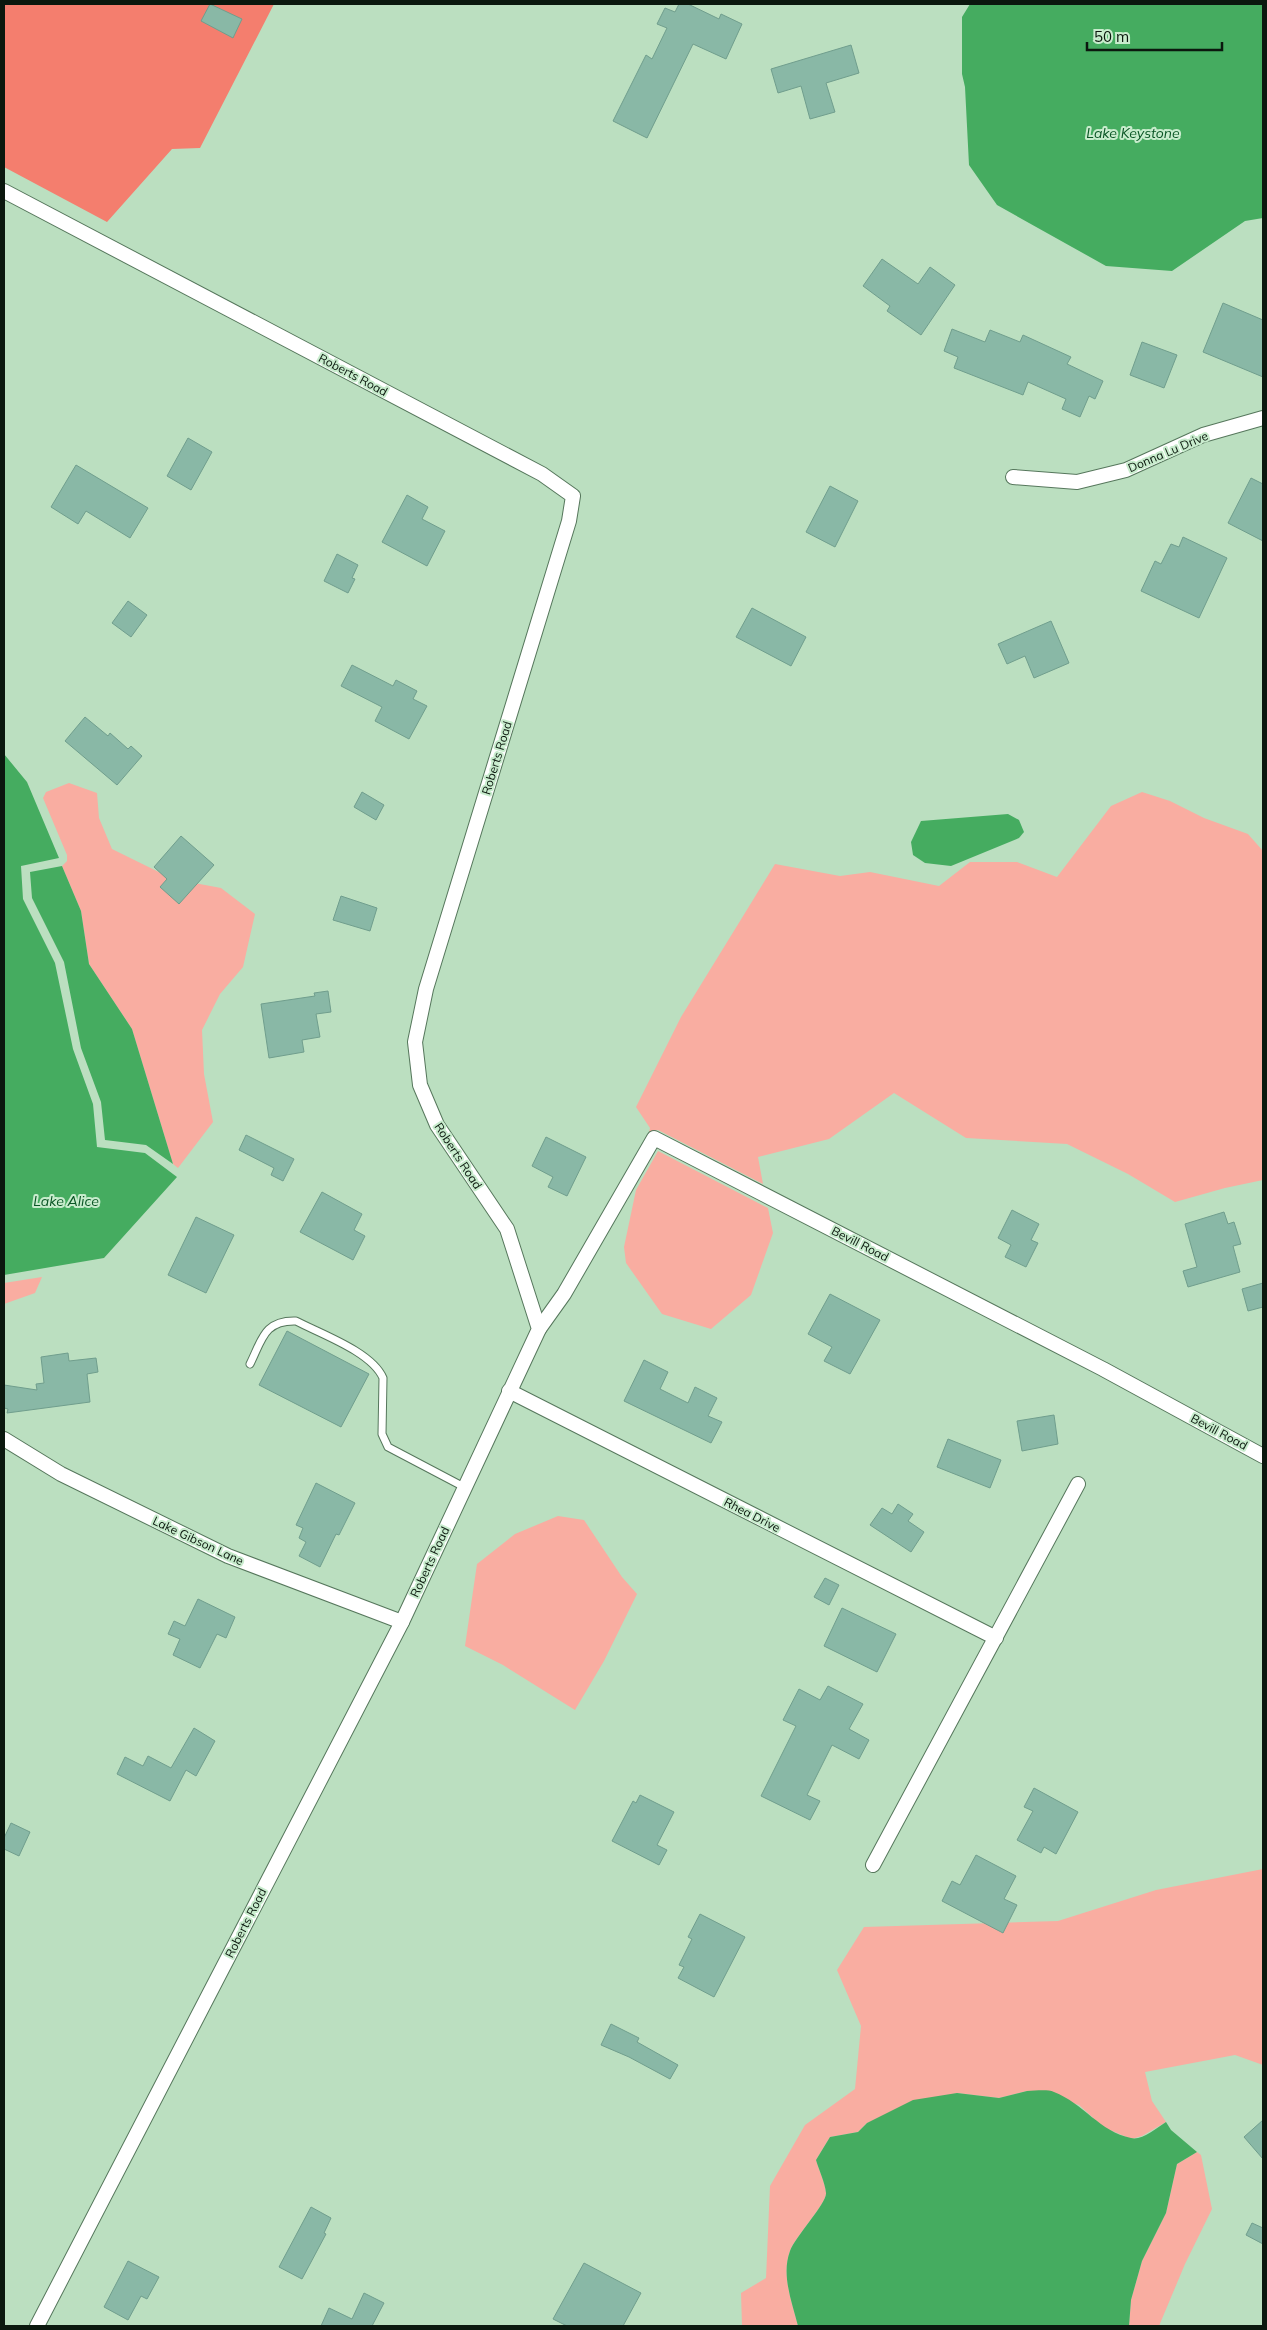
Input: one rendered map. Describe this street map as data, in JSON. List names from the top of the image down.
{
  "streets": {
    "street": [
      "Roberts Road",
      "Donna Lu Drive",
      "Bevill Road",
      "Rhea Drive",
      "Lake Gibson Lane"
    ]
  },
  "crossings": [
    ["Roberts Road", "Bevill Road"],
    ["Roberts Road", "Rhea Drive"],
    ["Roberts Road", "Lake Gibson Lane"]
  ],
  "water": ["Lake Keystone", "Lake Alice"],
  "scale_bar": "50 m"
}
